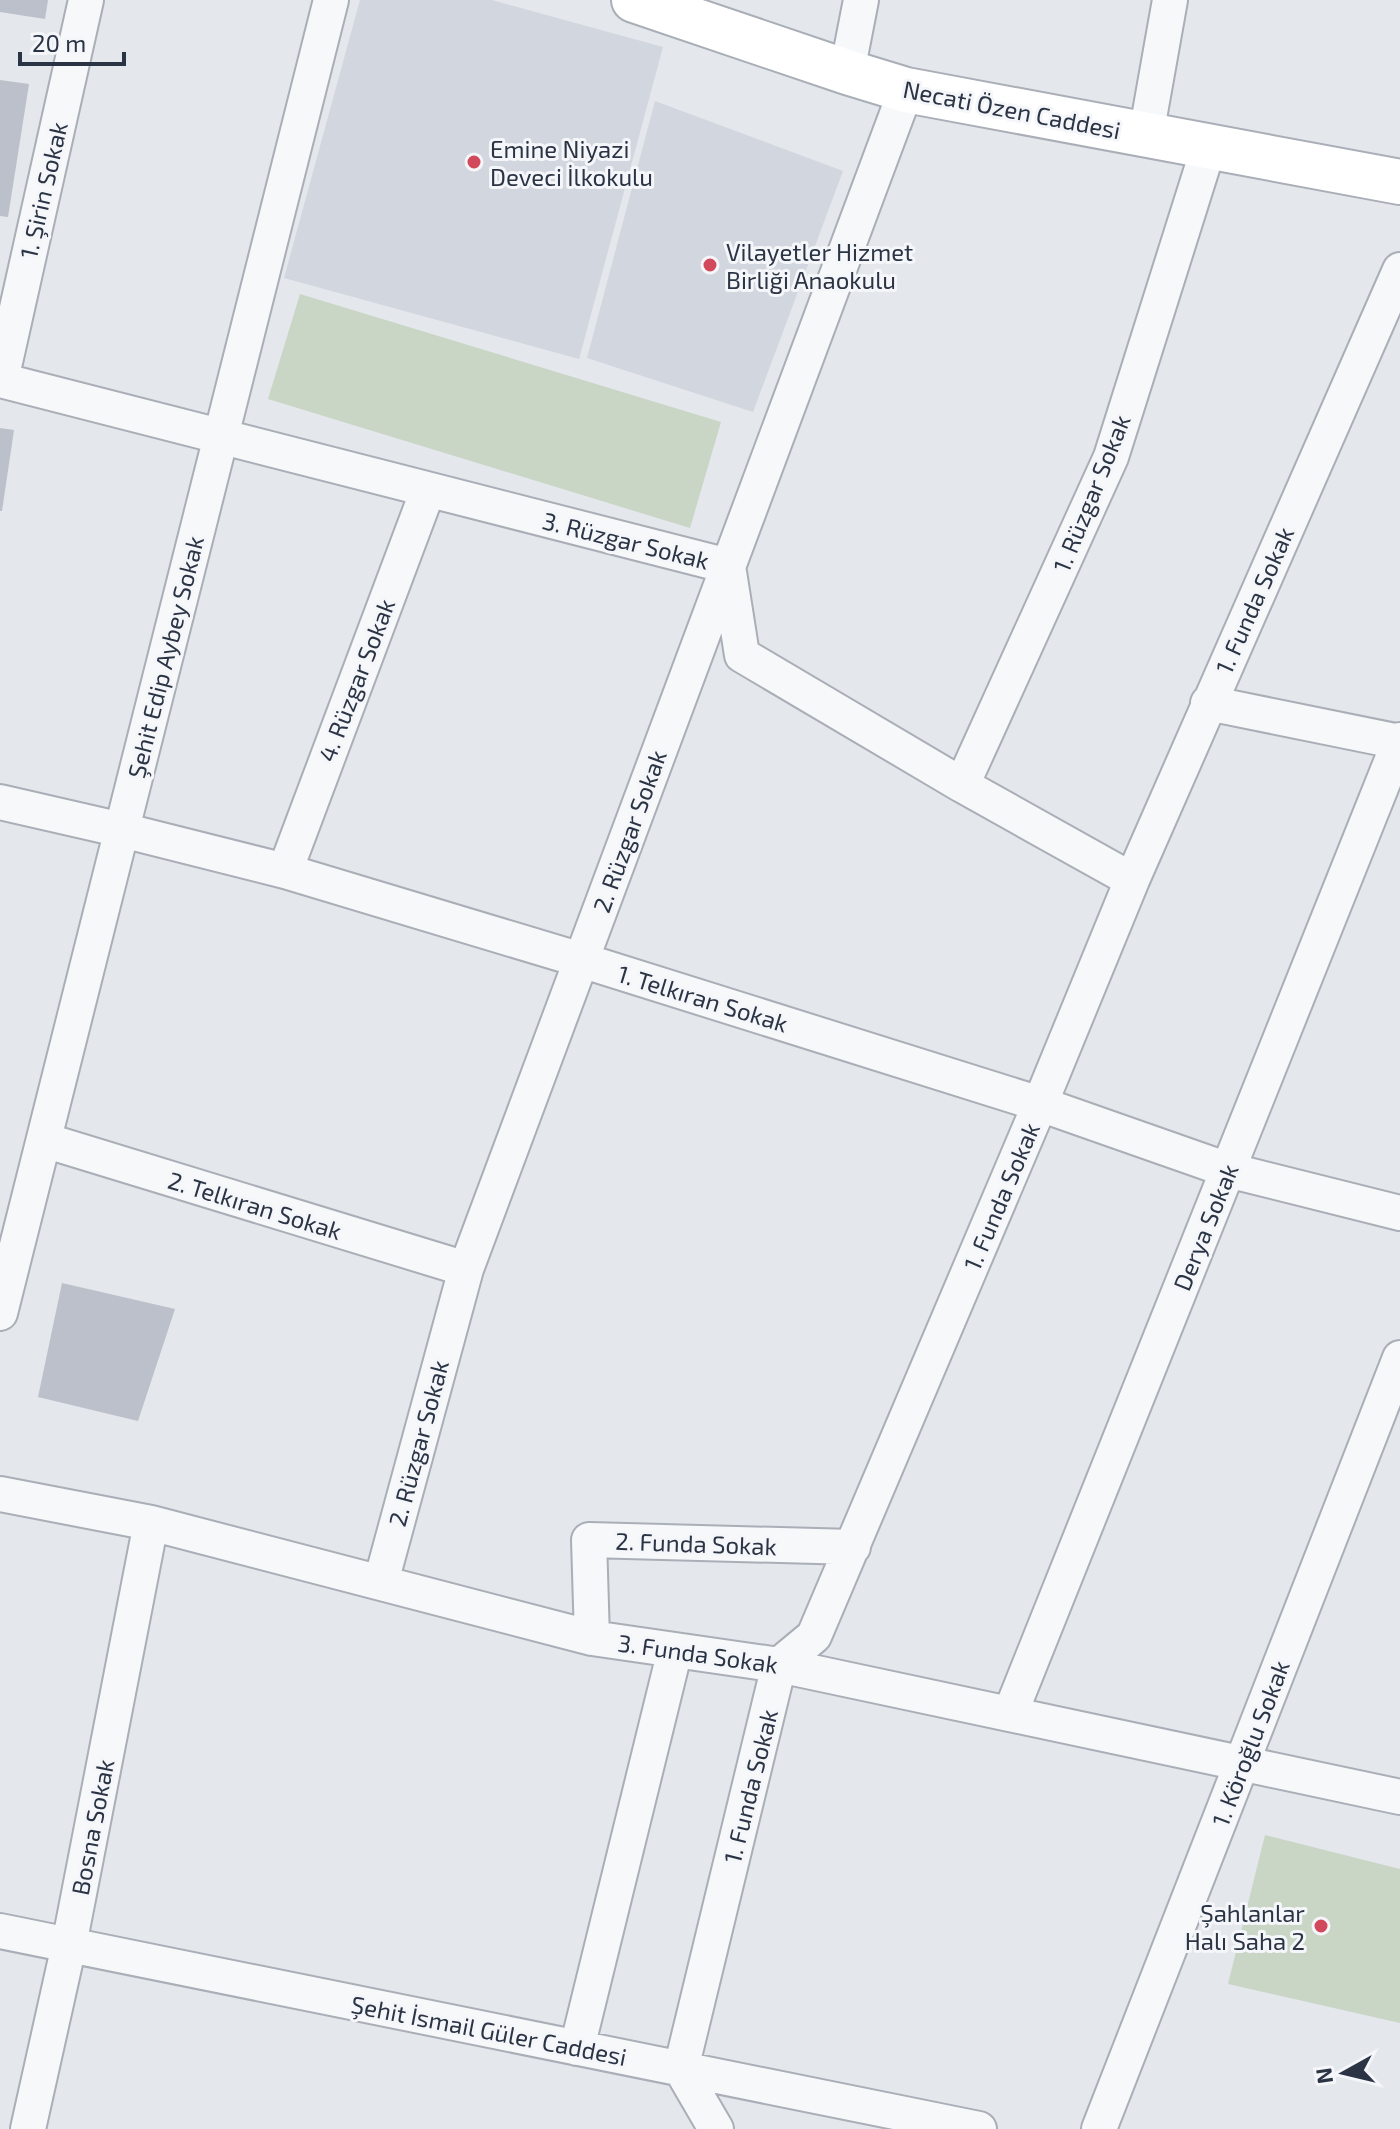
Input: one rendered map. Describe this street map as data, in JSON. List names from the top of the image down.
{
  "streets": {
    "street": [
      "Necati Özen Caddesi",
      "1. Şirin Sokak",
      "1. Rüzgar Sokak",
      "3. Rüzgar Sokak",
      "1. Funda Sokak",
      "Şehit Edip Aybey Sokak",
      "4. Rüzgar Sokak",
      "2. Rüzgar Sokak",
      "1. Telkıran Sokak",
      "2. Telkıran Sokak",
      "Derya Sokak",
      "2. Funda Sokak",
      "3. Funda Sokak",
      "1. Köroğlu Sokak",
      "Bosna Sokak",
      "Şehit İsmail Güler Caddesi"
    ]
  },
  "crossings": [
    ["Necati Özen Caddesi", "1. Rüzgar Sokak"],
    ["Necati Özen Caddesi", "2. Rüzgar Sokak"],
    ["1. Şirin Sokak", "3. Rüzgar Sokak"],
    ["1. Rüzgar Sokak", "3. Rüzgar Sokak"],
    ["3. Rüzgar Sokak", "1. Funda Sokak"],
    ["3. Rüzgar Sokak", "Şehit Edip Aybey Sokak"],
    ["3. Rüzgar Sokak", "4. Rüzgar Sokak"],
    ["3. Rüzgar Sokak", "2. Rüzgar Sokak"],
    ["1. Funda Sokak", "1. Telkıran Sokak"],
    ["1. Funda Sokak", "2. Funda Sokak"],
    ["1. Funda Sokak", "3. Funda Sokak"],
    ["1. Funda Sokak", "Şehit İsmail Güler Caddesi"],
    ["Şehit Edip Aybey Sokak", "1. Telkıran Sokak"],
    ["Şehit Edip Aybey Sokak", "2. Telkıran Sokak"],
    ["4. Rüzgar Sokak", "1. Telkıran Sokak"],
    ["2. Rüzgar Sokak", "1. Telkıran Sokak"],
    ["2. Rüzgar Sokak", "2. Telkıran Sokak"],
    ["2. Rüzgar Sokak", "3. Funda Sokak"],
    ["1. Telkıran Sokak", "Derya Sokak"],
    ["Derya Sokak", "3. Funda Sokak"],
    ["2. Funda Sokak", "3. Funda Sokak"],
    ["3. Funda Sokak", "1. Köroğlu Sokak"],
    ["3. Funda Sokak", "Bosna Sokak"],
    ["Bosna Sokak", "Şehit İsmail Güler Caddesi"]
  ],
  "places": ["Emine Niyazi Deveci İlkokulu", "Vilayetler Hizmet Birliği Anaokulu", "Şahlanlar Halı Saha 2"],
  "scale_bar": "20 m",
  "north": "left"
}
